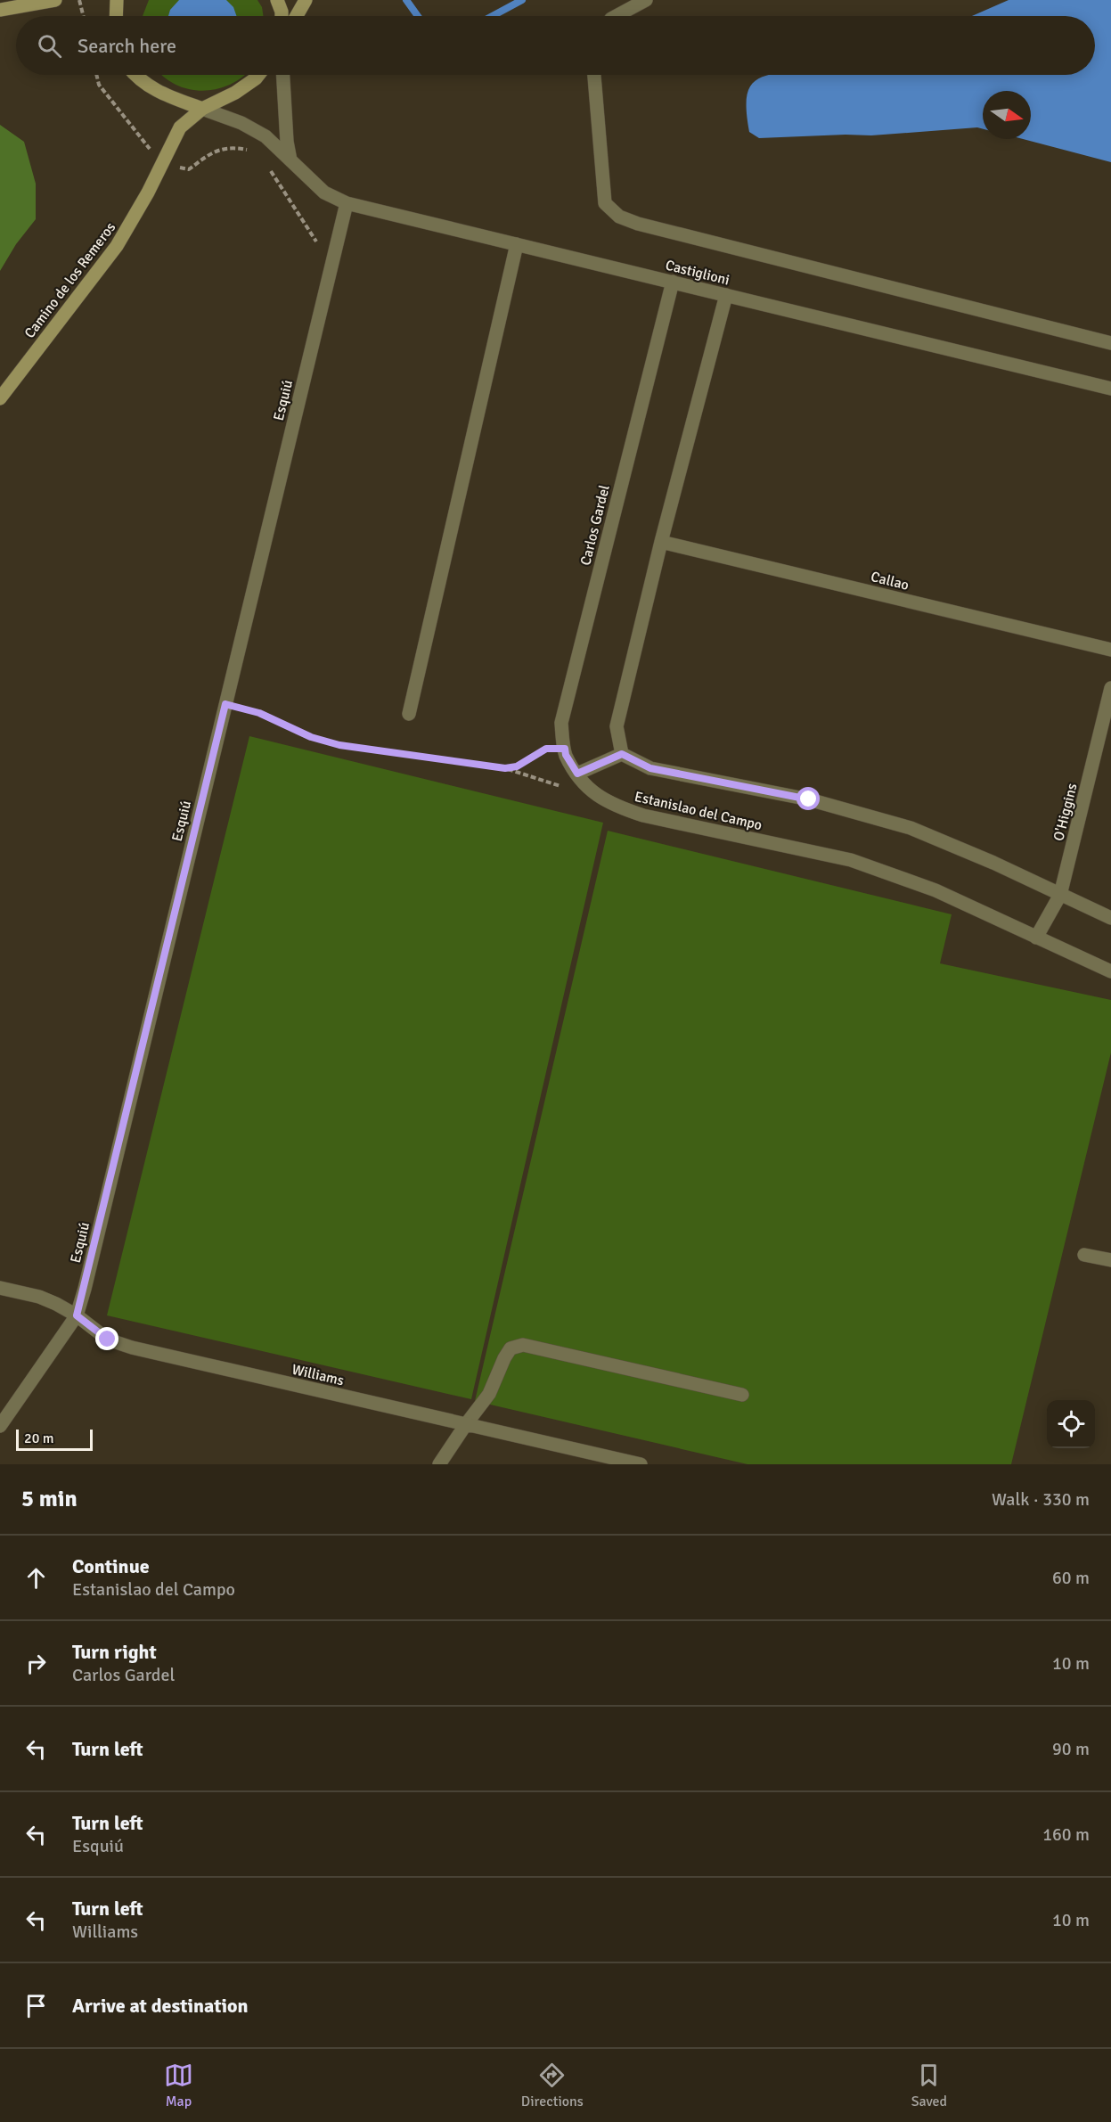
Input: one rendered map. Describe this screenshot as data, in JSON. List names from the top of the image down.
{
  "streets": {
    "main road": ["Camino de los Remeros"],
    "street": [
      "Castiglioni",
      "Esquiú",
      "Carlos Gardel",
      "Callao",
      "Estanislao del Campo",
      "O'Higgins",
      "Williams"
    ]
  },
  "crossings": [
    ["Castiglioni", "Camino de los Remeros"],
    ["Castiglioni", "Esquiú"],
    ["Castiglioni", "Carlos Gardel"],
    ["Esquiú", "Williams"],
    ["Carlos Gardel", "Estanislao del Campo"],
    ["Estanislao del Campo", "O'Higgins"]
  ],
  "scale_bar": "20 m",
  "north": "right",
  "page": {
    "search": "Search here",
    "scale": "20 m",
    "heading": ["5 min", "Walk · 330 m"],
    "list": [
      ["Continue", "Estanislao del Campo", "60 m"],
      ["Turn right", "Carlos Gardel", "10 m"],
      ["Turn left", "90 m"],
      ["Turn left", "Esquiú", "160 m"],
      ["Turn left", "Williams", "10 m"],
      "Arrive at destination"
    ],
    "nav": ["Map", "Directions", "Saved"]
  }
}
